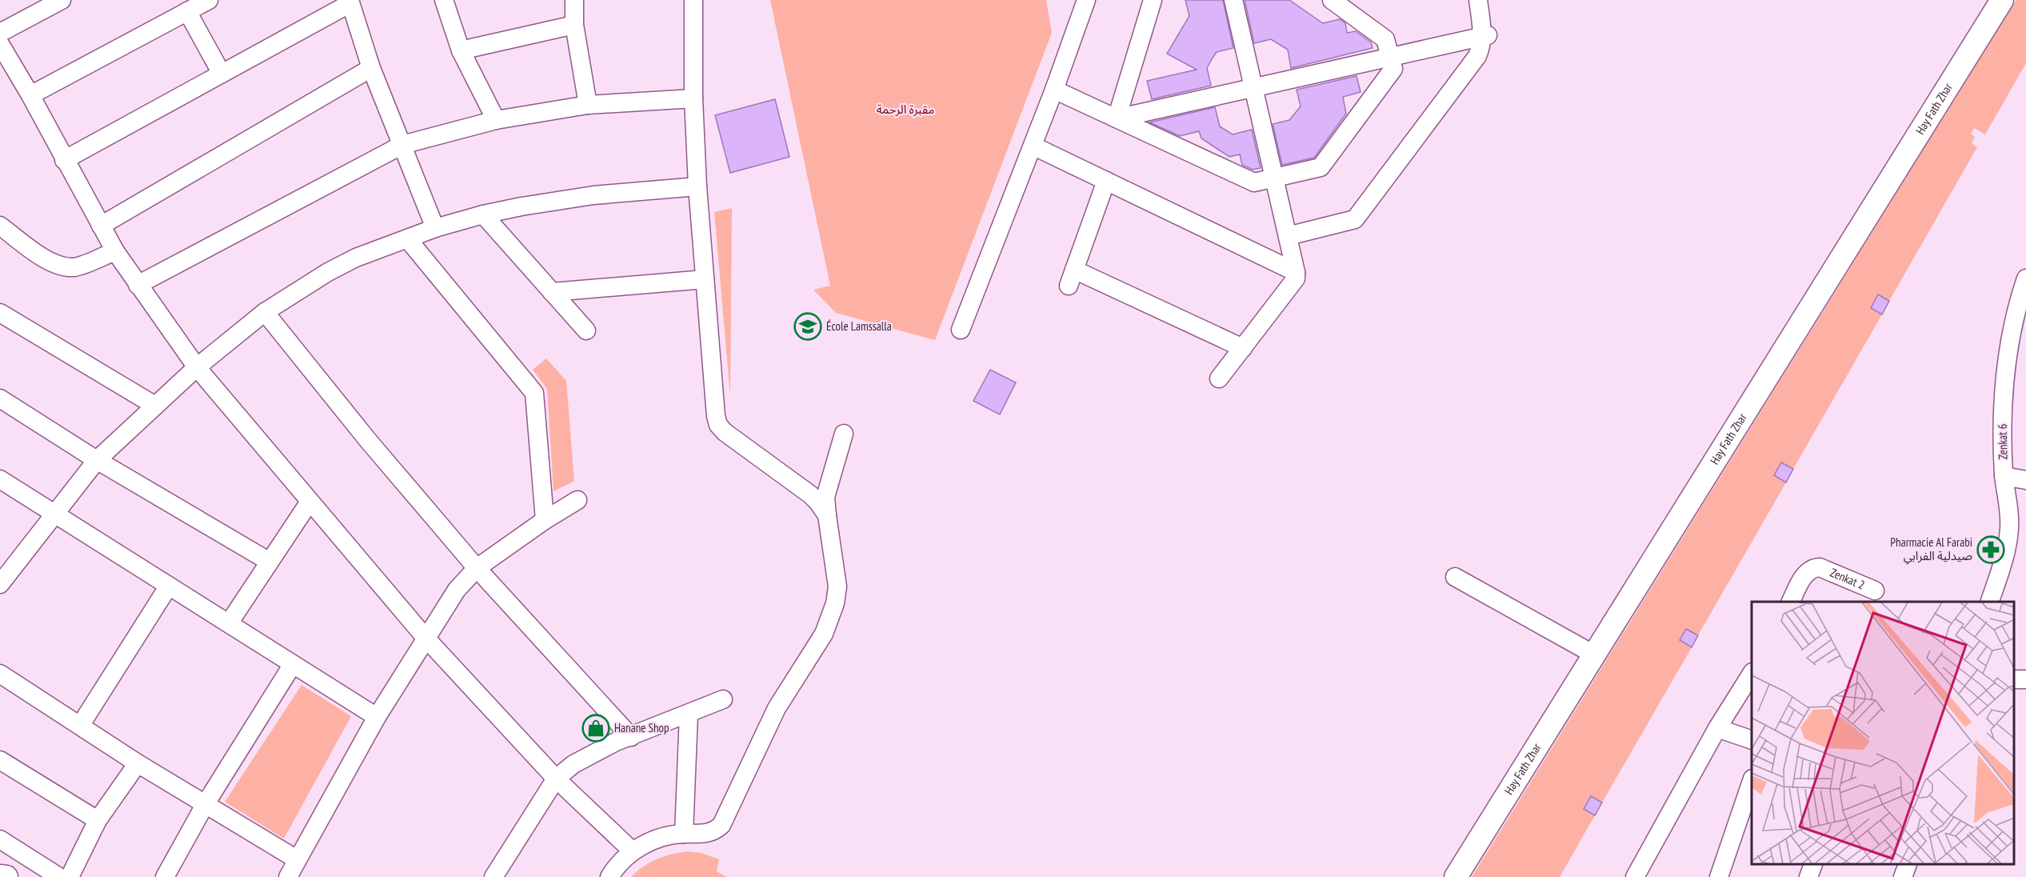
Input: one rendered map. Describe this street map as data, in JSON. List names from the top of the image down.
{
  "streets": {
    "street": ["Hay Fath Zhar", "Zenkat 6", "Zenkat 2"]
  },
  "parks": ["مقبرة الرحمة"],
  "places": {
    "school or university": ["École Lamssalla"],
    "pharmacy": ["Pharmacie Al Farabi صيدلية الفرابي"],
    "shop": ["Hanane Shop"]
  }
}
